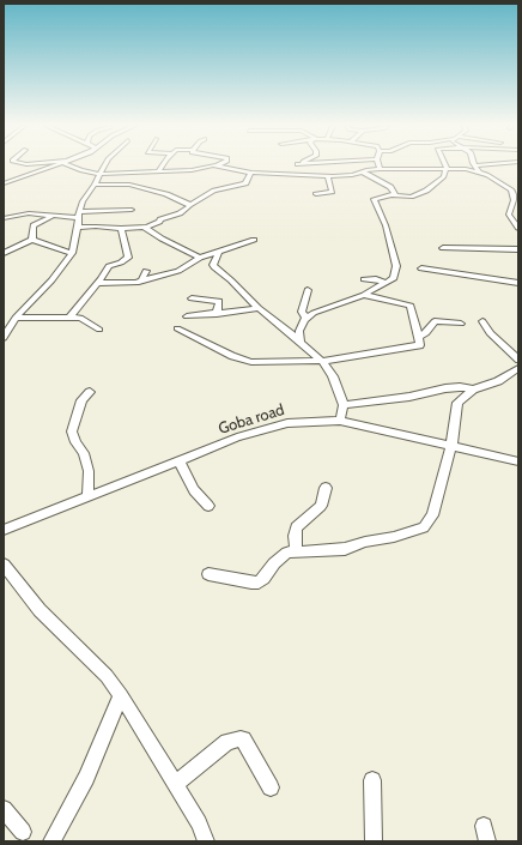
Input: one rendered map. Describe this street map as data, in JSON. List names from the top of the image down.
{
  "streets": {
    "street": ["Goba road"]
  }
}
